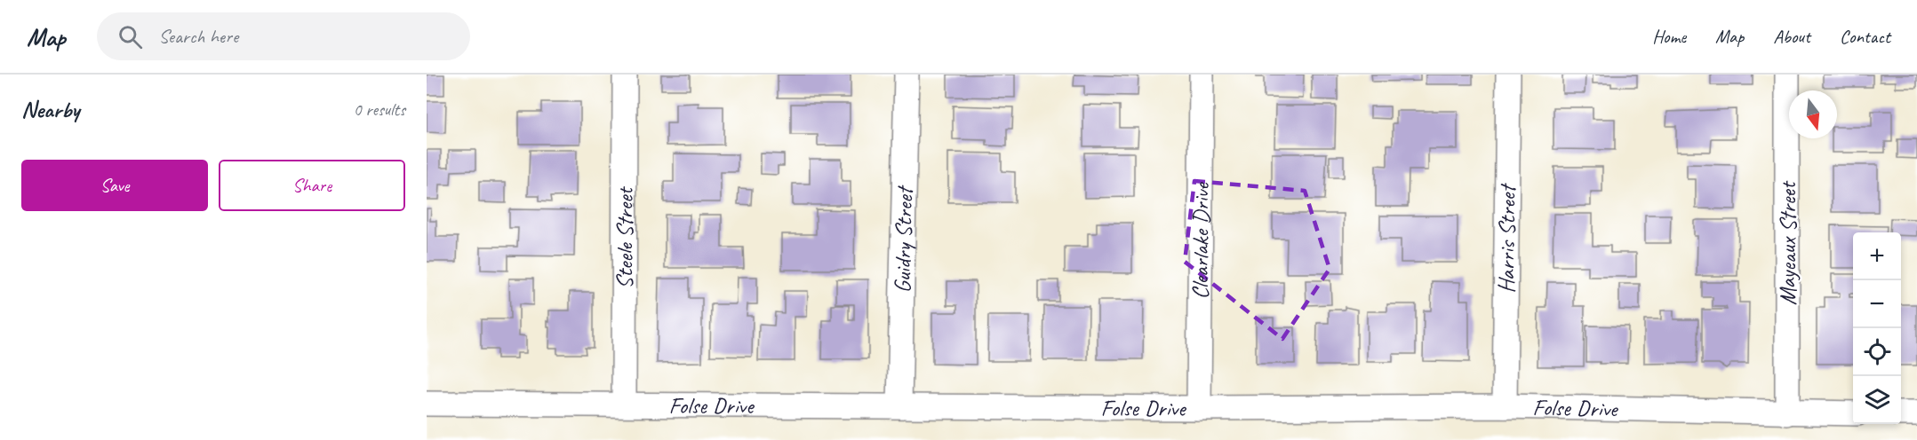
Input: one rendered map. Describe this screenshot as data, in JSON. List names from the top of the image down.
{
  "streets": {
    "street": [
      "Steele Street",
      "Guidry Street",
      "Harris Street",
      "Clearlake Drive",
      "Mayeaux Street",
      "Folse Drive"
    ]
  },
  "crossings": [
    ["Steele Street", "Folse Drive"],
    ["Guidry Street", "Folse Drive"],
    ["Harris Street", "Folse Drive"],
    ["Clearlake Drive", "Folse Drive"],
    ["Mayeaux Street", "Folse Drive"]
  ],
  "north": "bottom",
  "page": {
    "header": "Map",
    "search": "Search here",
    "nav": [
      "Home",
      "Map",
      "About",
      "Contact"
    ],
    "heading": ["Nearby", "0 results"],
    "buttons": ["Save", "Share"],
    "map_buttons": ["+", "−"]
  }
}
